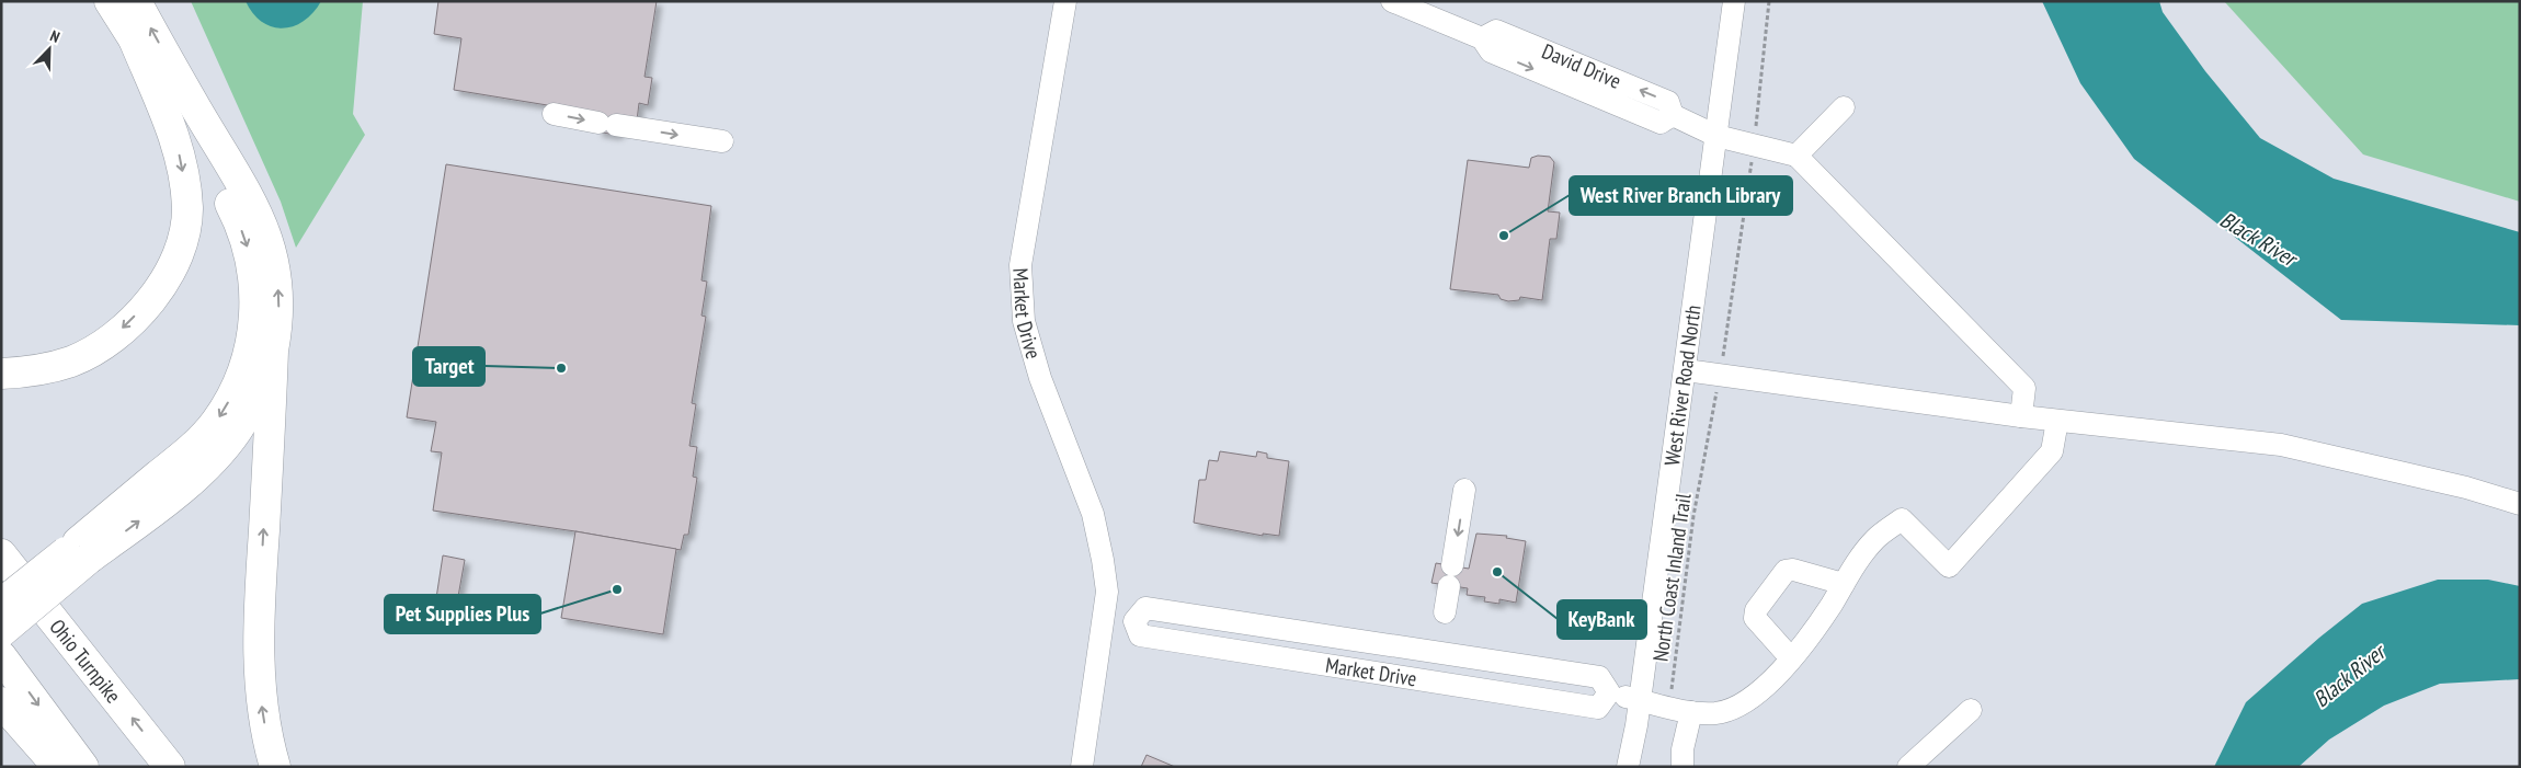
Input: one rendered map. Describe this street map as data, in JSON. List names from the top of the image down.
{
  "streets": {
    "highway": ["Ohio Turnpike"],
    "street": ["David Drive", "Market Drive", "West River Road North"],
    "path": ["North Coast Inland Trail"]
  },
  "crossings": [
    ["David Drive", "West River Road North"],
    ["David Drive", "North Coast Inland Trail"],
    ["Market Drive", "West River Road North"],
    ["Market Drive", "North Coast Inland Trail"]
  ],
  "water": ["Black River"],
  "places": [
    "West River Branch Library",
    "Target",
    "KeyBank",
    "Pet Supplies Plus"
  ],
  "north": "top right"
}
